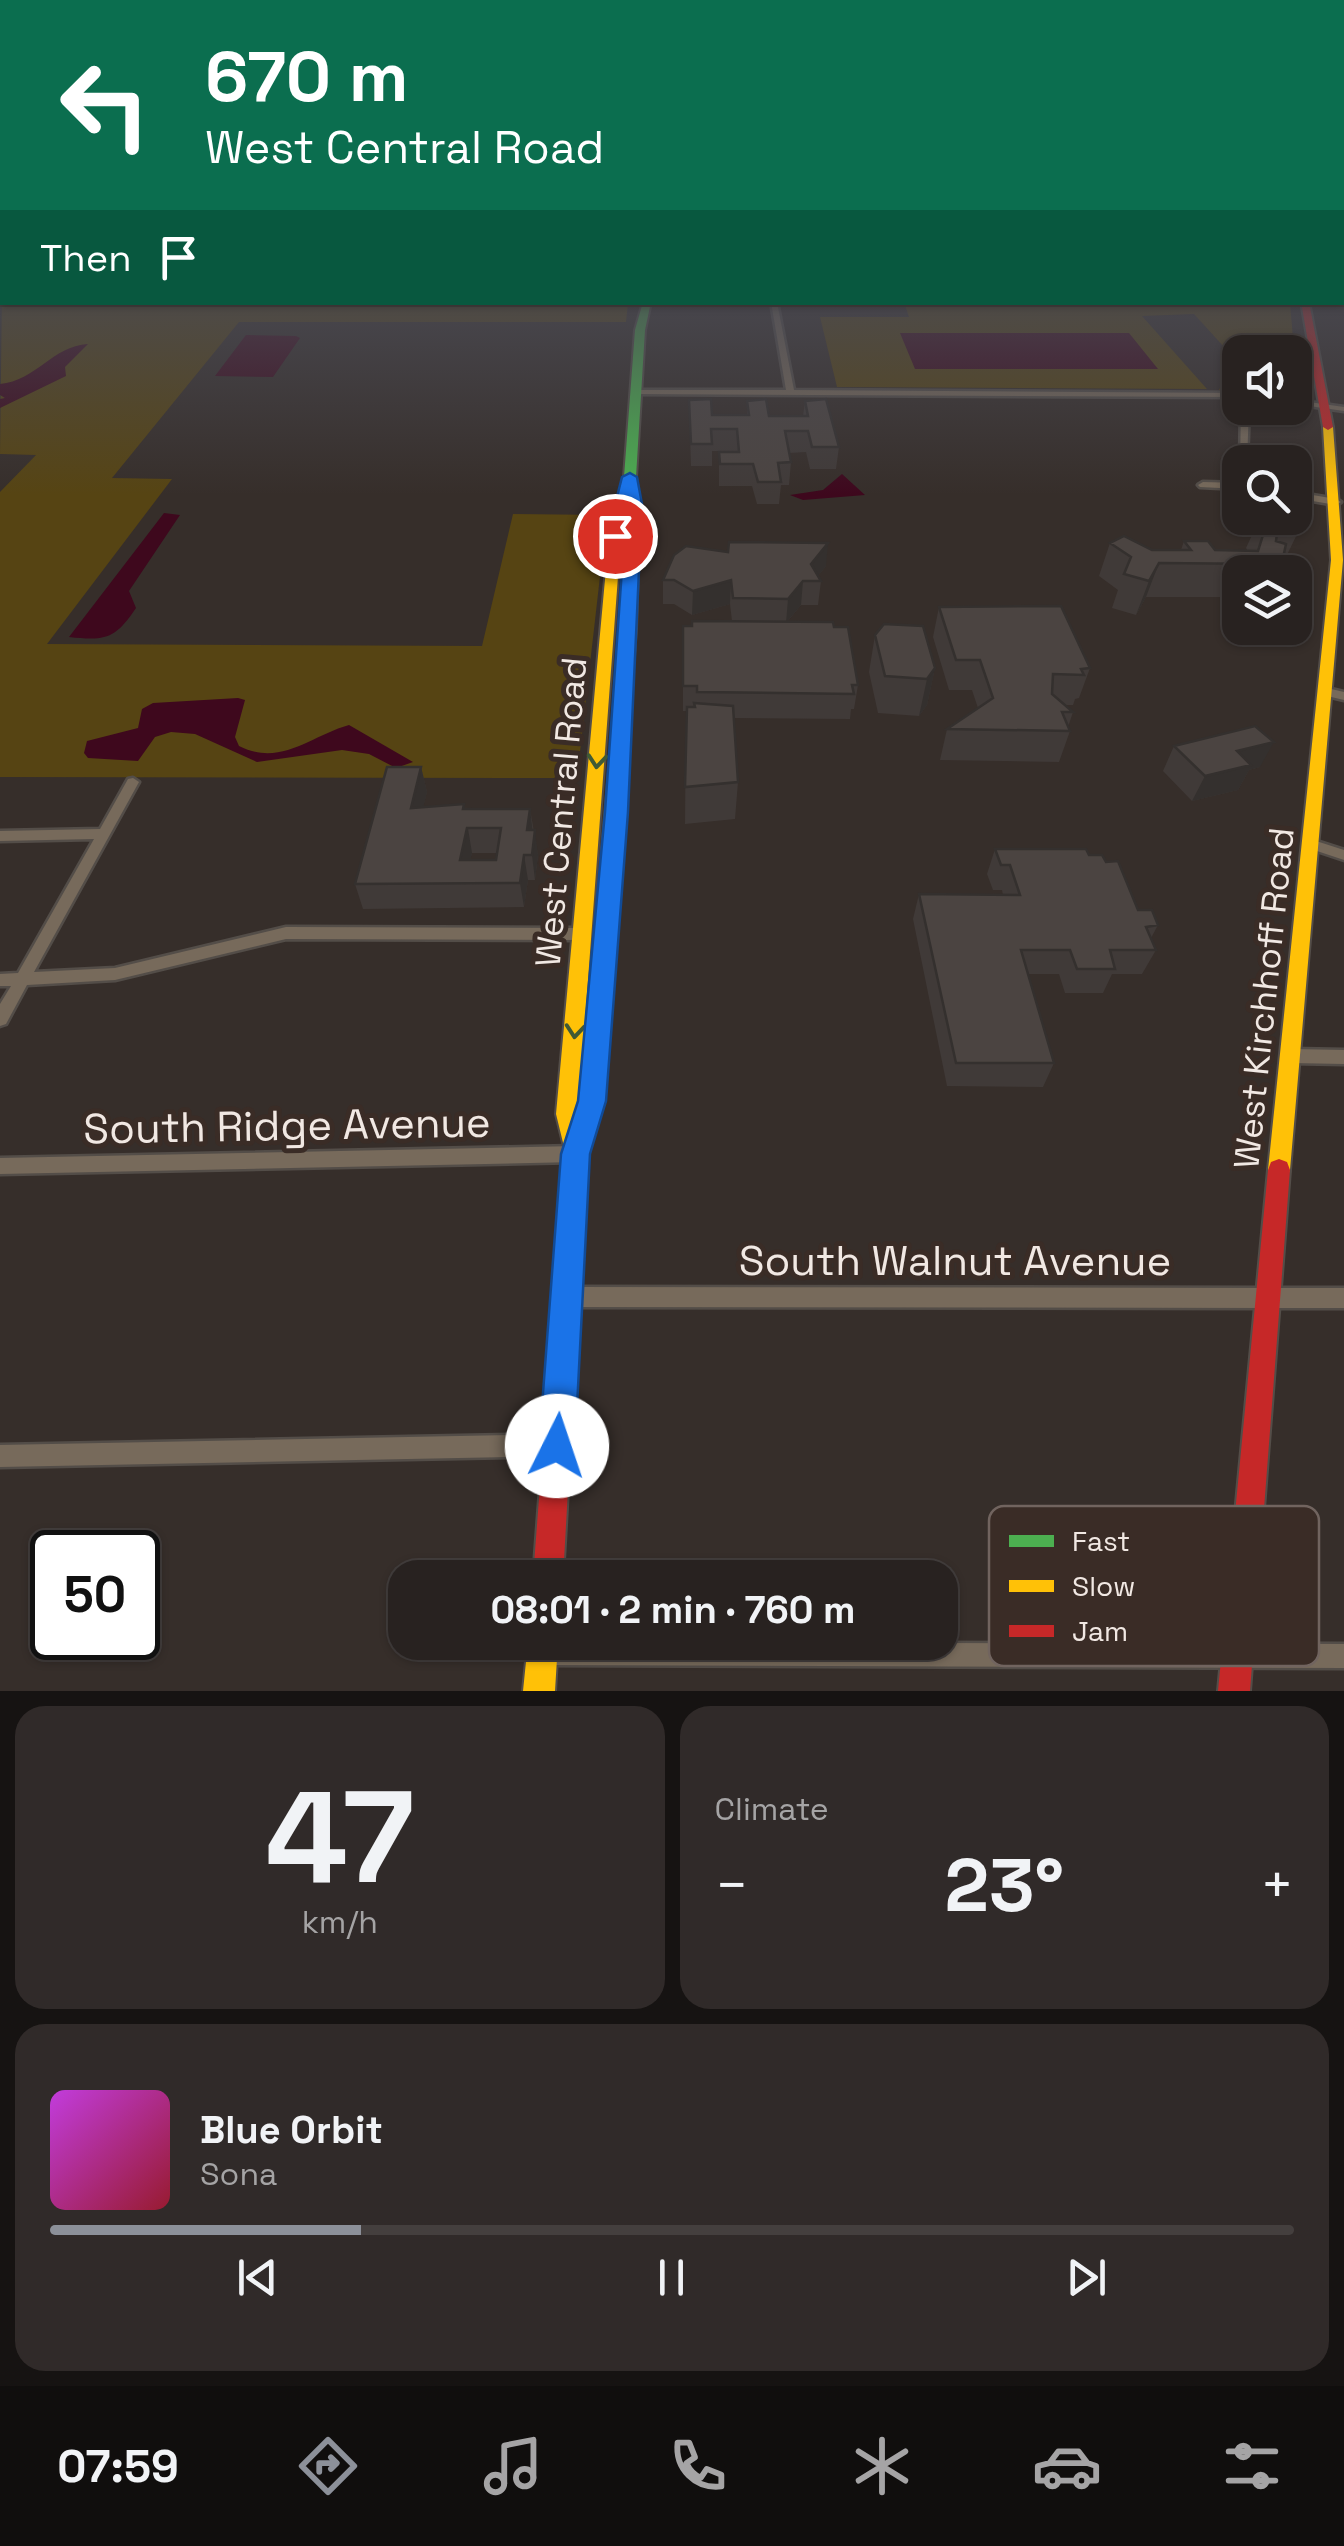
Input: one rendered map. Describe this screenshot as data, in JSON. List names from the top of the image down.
{
  "streets": {
    "main road": ["West Central Road", "West Kirchhoff Road"],
    "street": ["South Ridge Avenue", "South Walnut Avenue"]
  },
  "crossings": [
    ["West Central Road", "South Ridge Avenue"],
    ["West Central Road", "South Walnut Avenue"],
    ["West Kirchhoff Road", "South Walnut Avenue"]
  ],
  "legend": ["Fast", "Slow", "Jam"],
  "page": {
    "turn": ["670 m", "West Central Road"],
    "then": "Then",
    "limit": "50",
    "trip": "08:01 · 2 min · 760 m",
    "tile": [
      ["47", "km/h"],
      "Climate"
    ],
    "heat": ["−", "23°", "+"],
    "song": ["Blue Orbit", "Sona"],
    "tabs": "07:59"
  }
}
